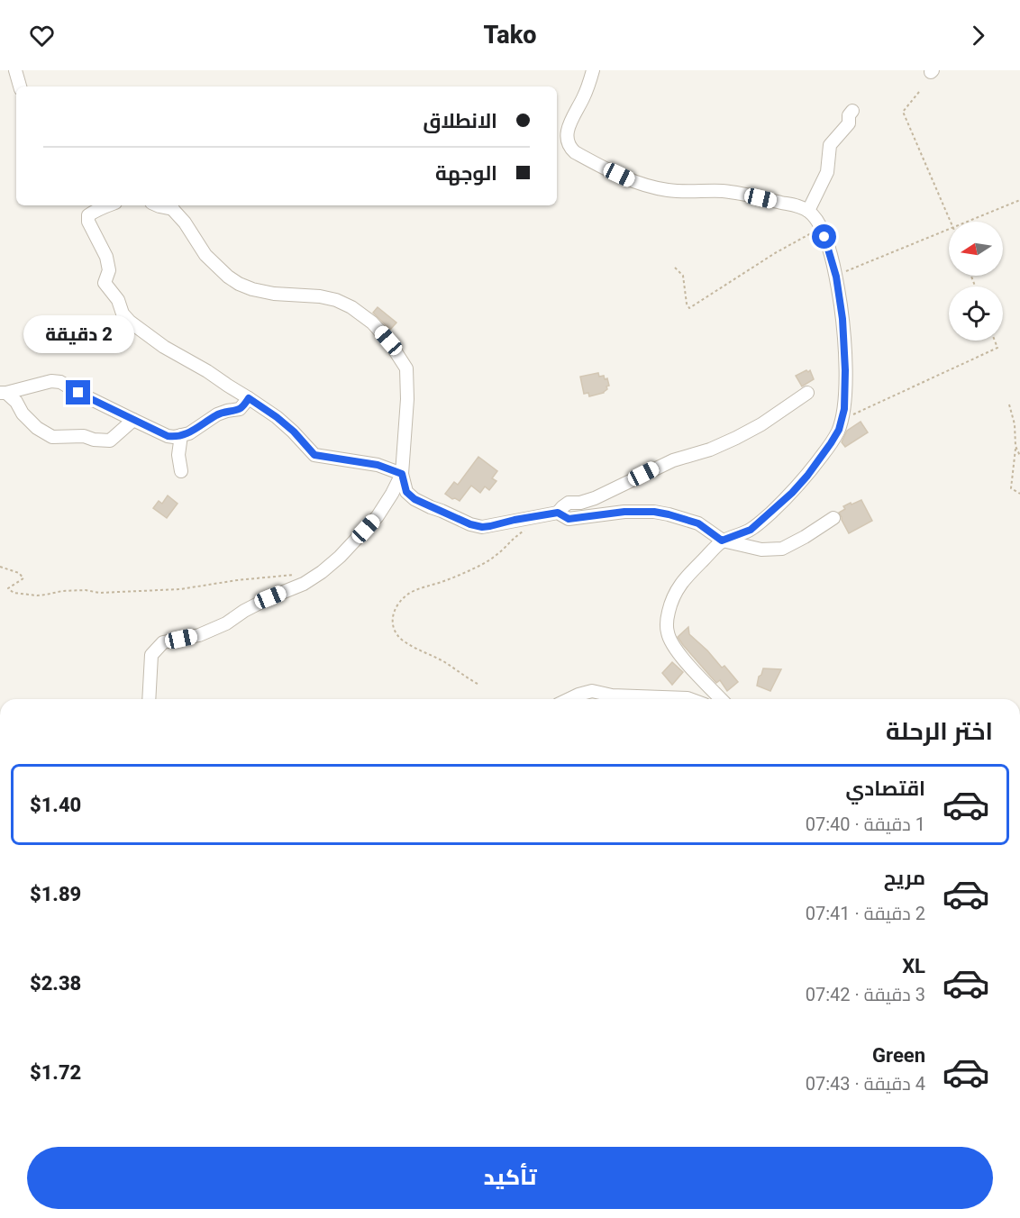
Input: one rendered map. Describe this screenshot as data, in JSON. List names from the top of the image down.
{
  "north": "left",
  "page": {
    "header": "Tako",
    "banner": ["الانطلاق", "الوجهة"],
    "bubble": "2 دقيقة",
    "heading": "اختر الرحلة",
    "list": [
      {
        "name": "اقتصادي",
        "note": "1 دقيقة · 07:40",
        "value": "$1.40"
      },
      {
        "name": "مريح",
        "note": "2 دقيقة · 07:41",
        "value": "$1.89"
      },
      {
        "name": "XL",
        "note": "3 دقيقة · 07:42",
        "value": "$2.38"
      },
      {
        "name": "Green",
        "note": "4 دقيقة · 07:43",
        "value": "$1.72"
      }
    ],
    "buttons": "تأكيد"
  }
}
